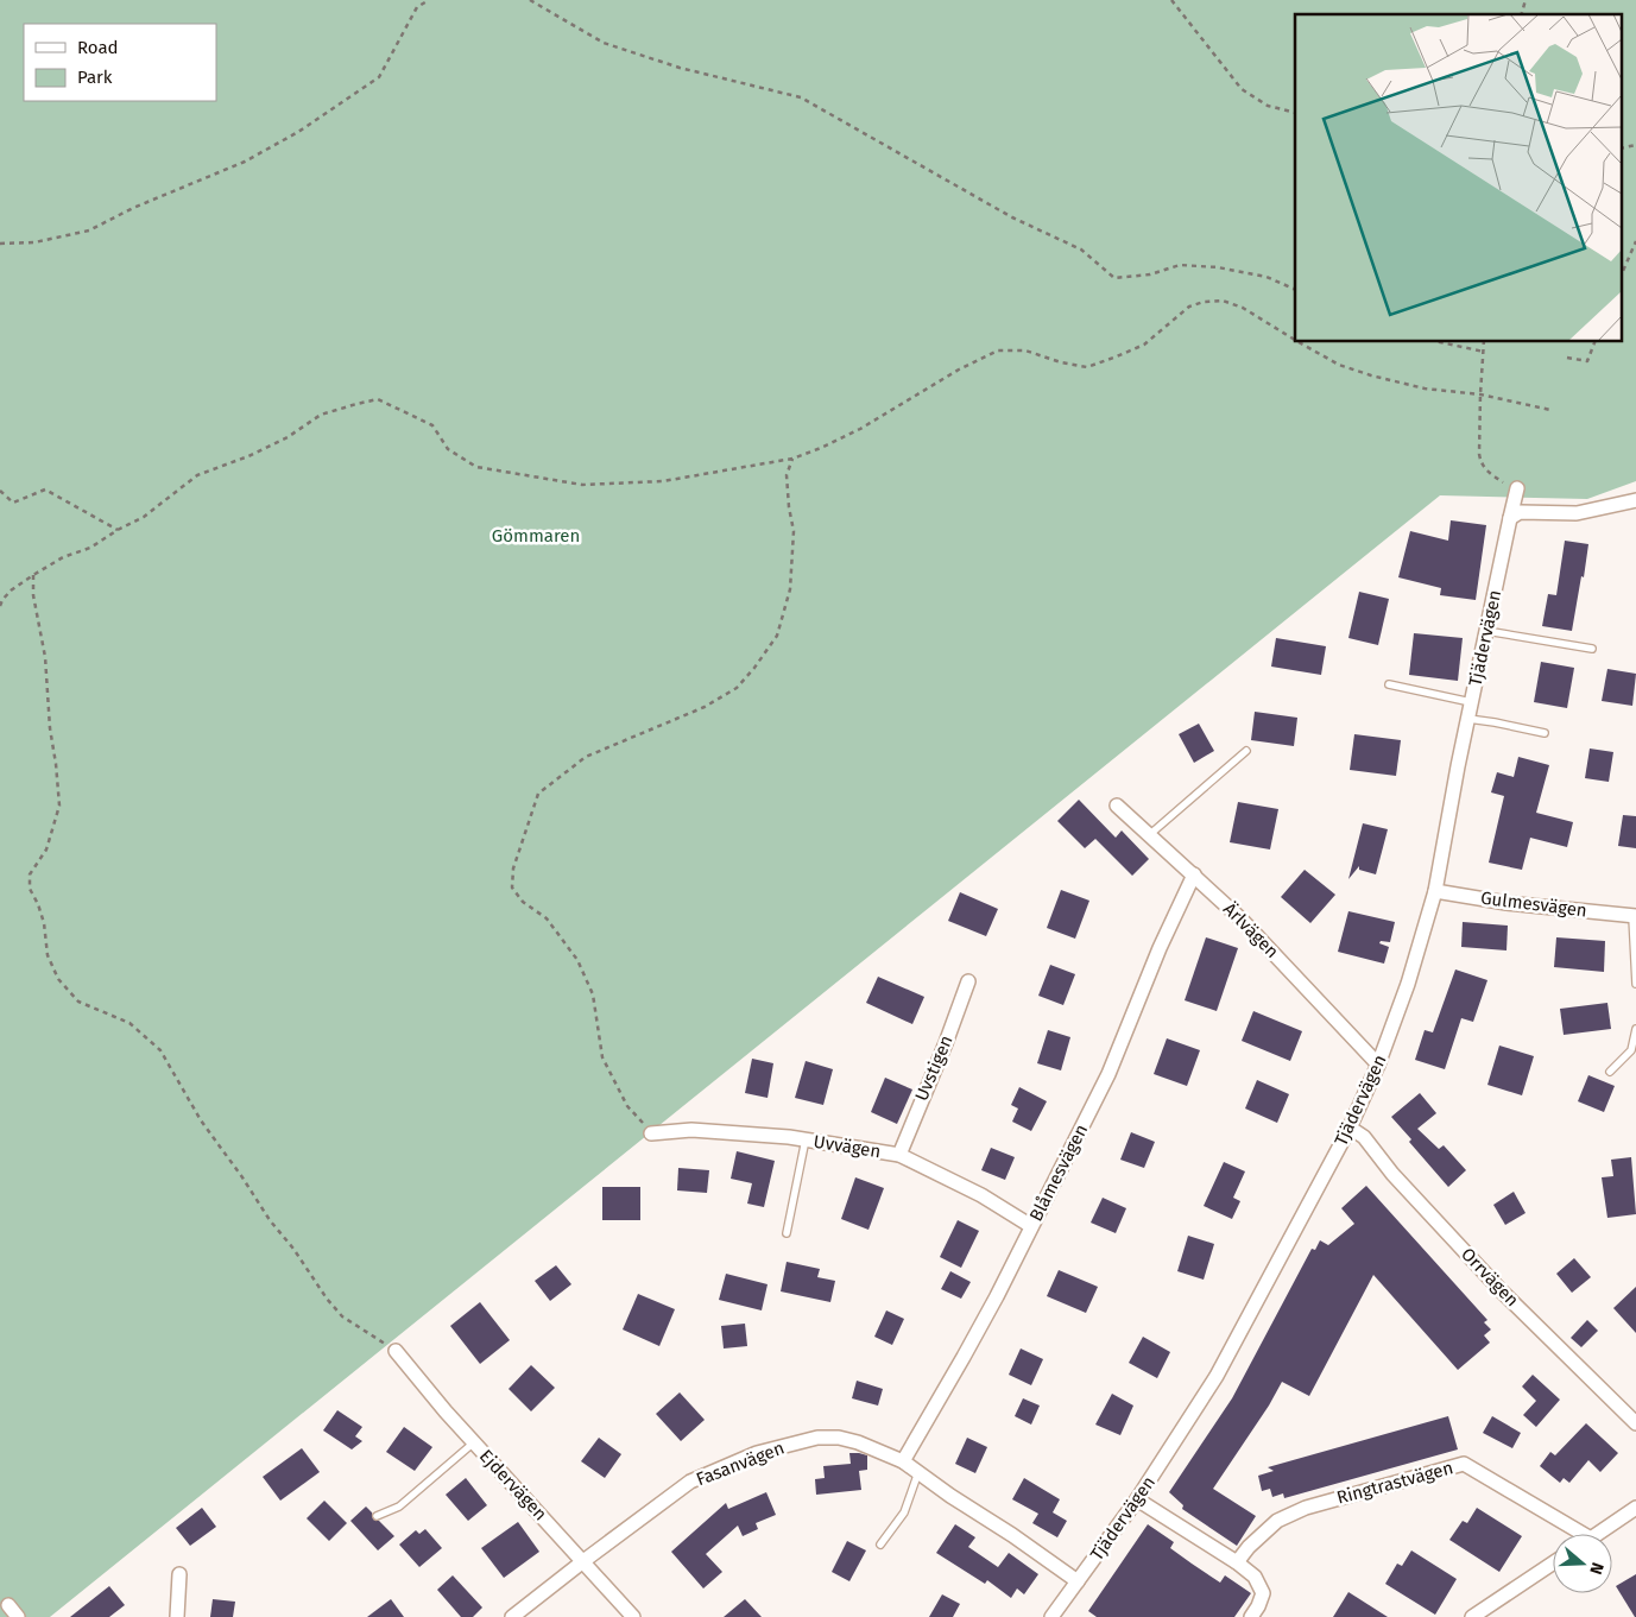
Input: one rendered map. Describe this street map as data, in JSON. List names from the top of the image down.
{
  "streets": {
    "street": [
      "Tjädervägen",
      "Gulmesvägen",
      "Ärlvägen",
      "Uvstigen",
      "Uvvägen",
      "Blåmesvägen",
      "Orrvägen",
      "Fasanvägen",
      "Ringtrastvägen",
      "Ejdervägen"
    ]
  },
  "crossings": [
    ["Tjädervägen", "Gulmesvägen"],
    ["Tjädervägen", "Ärlvägen"],
    ["Tjädervägen", "Orrvägen"],
    ["Tjädervägen", "Fasanvägen"],
    ["Ärlvägen", "Blåmesvägen"],
    ["Uvstigen", "Uvvägen"],
    ["Uvvägen", "Blåmesvägen"],
    ["Blåmesvägen", "Fasanvägen"],
    ["Fasanvägen", "Ejdervägen"]
  ],
  "parks": ["Gömmaren"],
  "legend": ["Road", "Park"],
  "north": "right"
}
